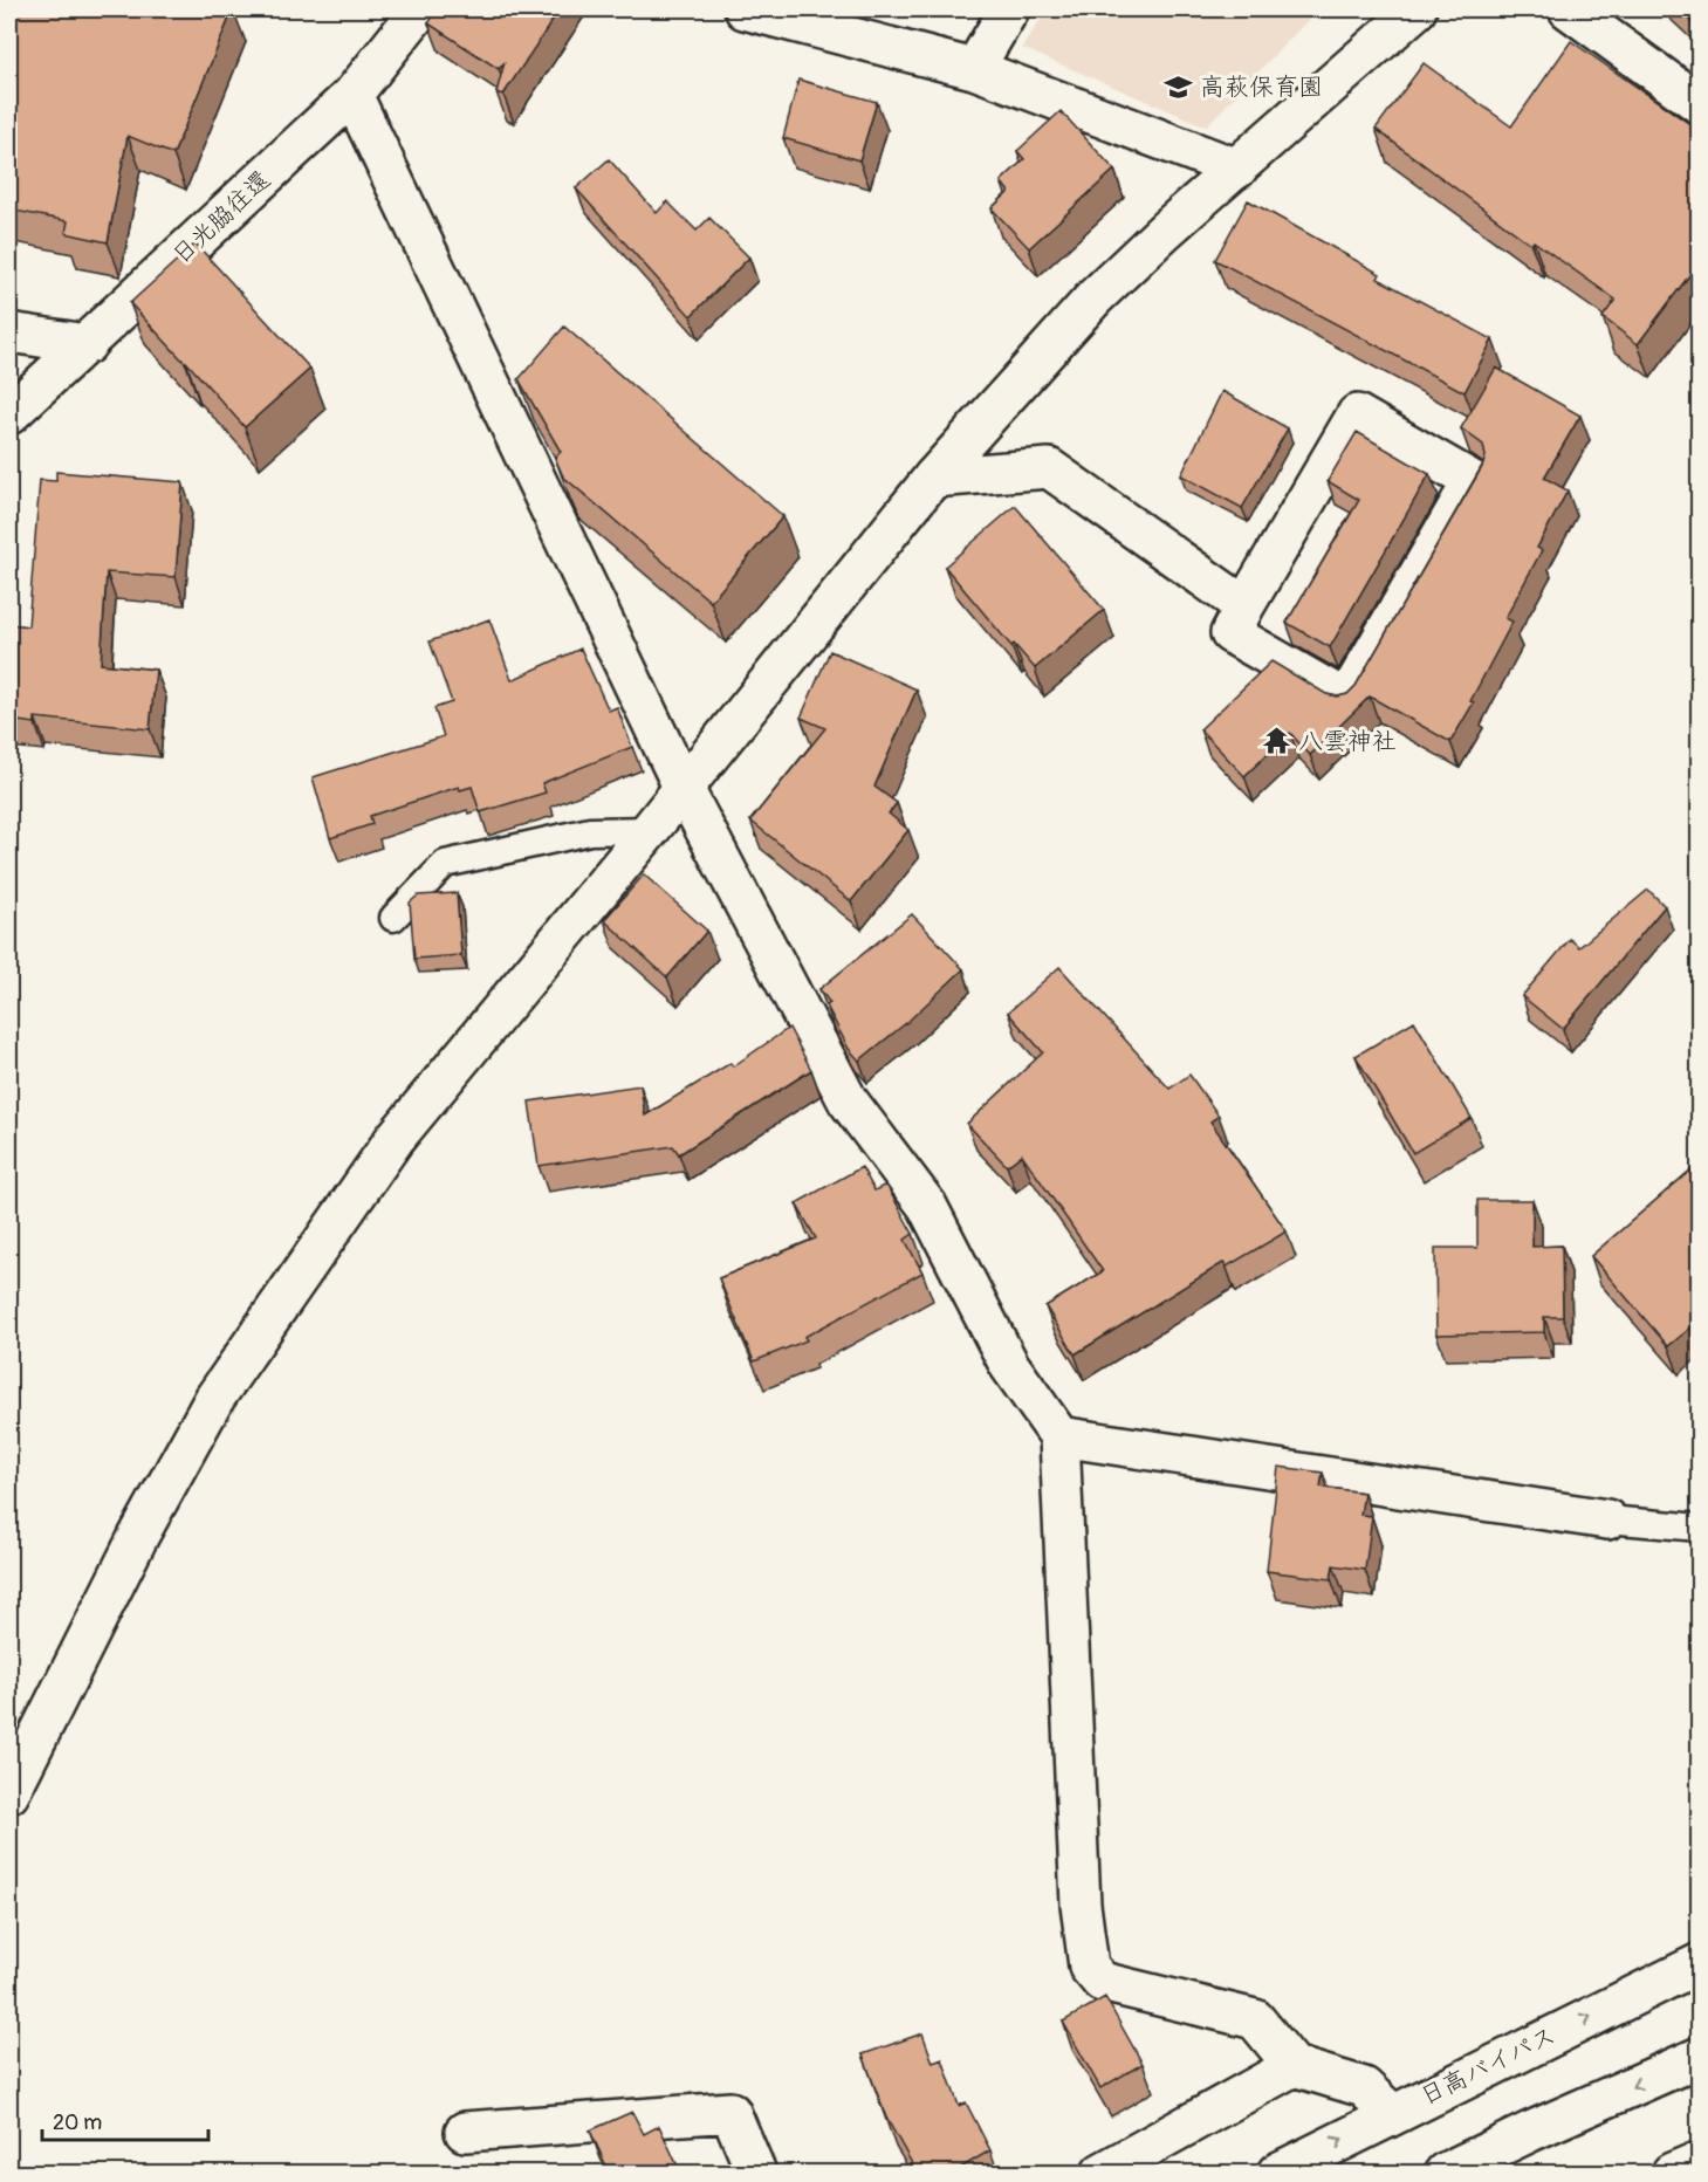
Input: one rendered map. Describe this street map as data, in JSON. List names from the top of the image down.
{
  "streets": {
    "main road": ["日光脇往還", "日高バイパス"]
  },
  "places": {
    "school or university": ["高萩保育園"],
    "temple": ["八雲神社"]
  },
  "scale_bar": "20 m"
}
